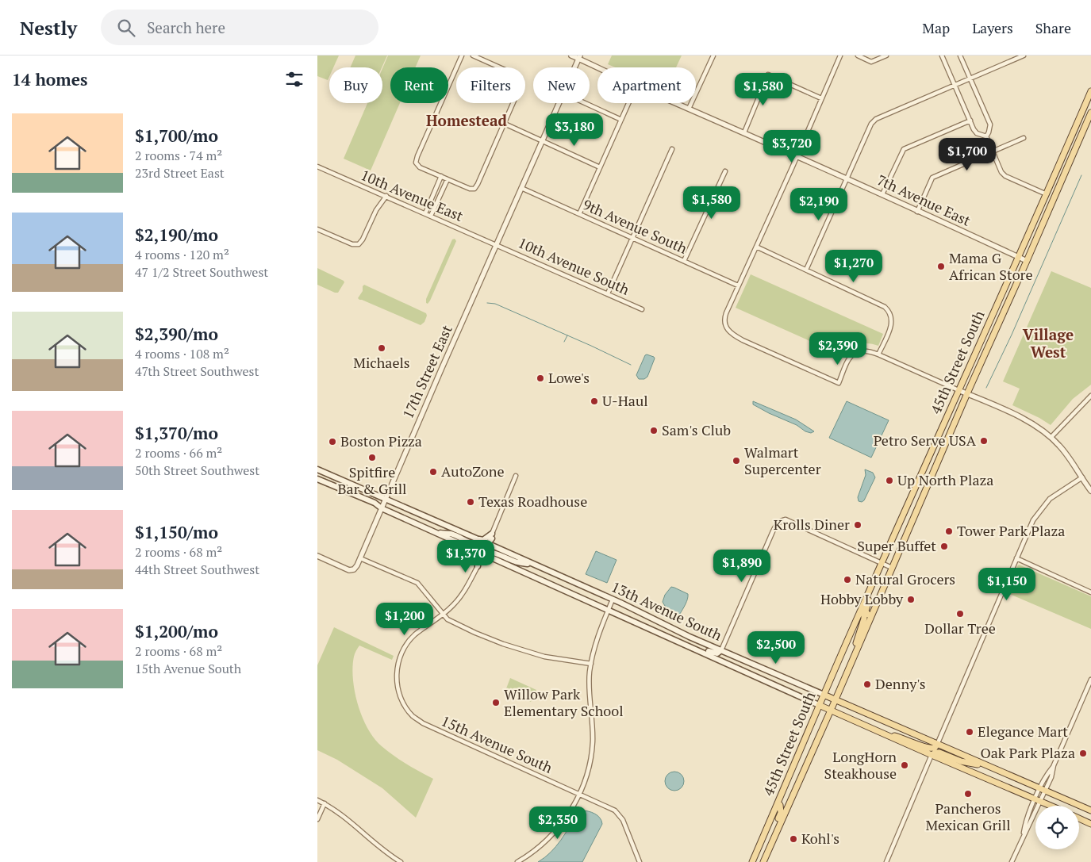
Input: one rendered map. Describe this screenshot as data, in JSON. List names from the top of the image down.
{
  "streets": {
    "main road": ["45th Street South", "13th Avenue South"],
    "street": [
      "10th Avenue East",
      "7th Avenue East",
      "9th Avenue South",
      "10th Avenue South",
      "17th Street East",
      "15th Avenue South"
    ]
  },
  "crossings": [
    ["10th Avenue East", "10th Avenue South"],
    ["10th Avenue East", "17th Street East"],
    ["7th Avenue East", "45th Street South"],
    ["7th Avenue East", "17th Street East"],
    ["9th Avenue South", "17th Street East"],
    ["10th Avenue South", "17th Street East"],
    ["45th Street South", "13th Avenue South"],
    ["17th Street East", "13th Avenue South"]
  ],
  "districts": ["Homestead", "Village West"],
  "places": [
    "Mama G African Store",
    "Michaels",
    "Lowe's",
    "U-Haul",
    "Sam's Club",
    "Petro Serve USA",
    "Boston Pizza",
    "Spitfire Bar & Grill",
    "Walmart Supercenter",
    "AutoZone",
    "Up North Plaza",
    "Texas Roadhouse",
    "Krolls Diner",
    "Tower Park Plaza",
    "Super Buffet",
    "Natural Grocers",
    "Hobby Lobby",
    "Dollar Tree",
    "Denny's",
    "Willow Park Elementary School",
    "Elegance Mart",
    "Oak Park Plaza",
    "LongHorn Steakhouse",
    "Pancheros Mexican Grill",
    "Kohl's"
  ],
  "page": {
    "header": "Nestly",
    "search": "Search here",
    "nav": ["Map", "Layers", "Share"],
    "heading": "14 homes",
    "chip": [
      "Buy",
      "Rent",
      "Filters",
      "New",
      "Apartment"
    ],
    "price": [
      "$1,580",
      "$3,180",
      "$3,720",
      "$1,700",
      "$1,580",
      "$2,190",
      "$1,270",
      "$2,390",
      "$1,370",
      "$1,890",
      "$1,150",
      "$1,200",
      "$2,500",
      "$2,350"
    ],
    "list": [
      {
        "name": "$1,700/mo",
        "note": "2 rooms · 74 m² · 23rd Street East"
      },
      {
        "name": "$2,190/mo",
        "note": "4 rooms · 120 m² · 47 1/2 Street Southwest"
      },
      {
        "name": "$2,390/mo",
        "note": "4 rooms · 108 m² · 47th Street Southwest"
      },
      {
        "name": "$1,370/mo",
        "note": "2 rooms · 66 m² · 50th Street Southwest"
      },
      {
        "name": "$1,150/mo",
        "note": "2 rooms · 68 m² · 44th Street Southwest"
      },
      {
        "name": "$1,200/mo",
        "note": "2 rooms · 68 m² · 15th Avenue South"
      }
    ]
  }
}
